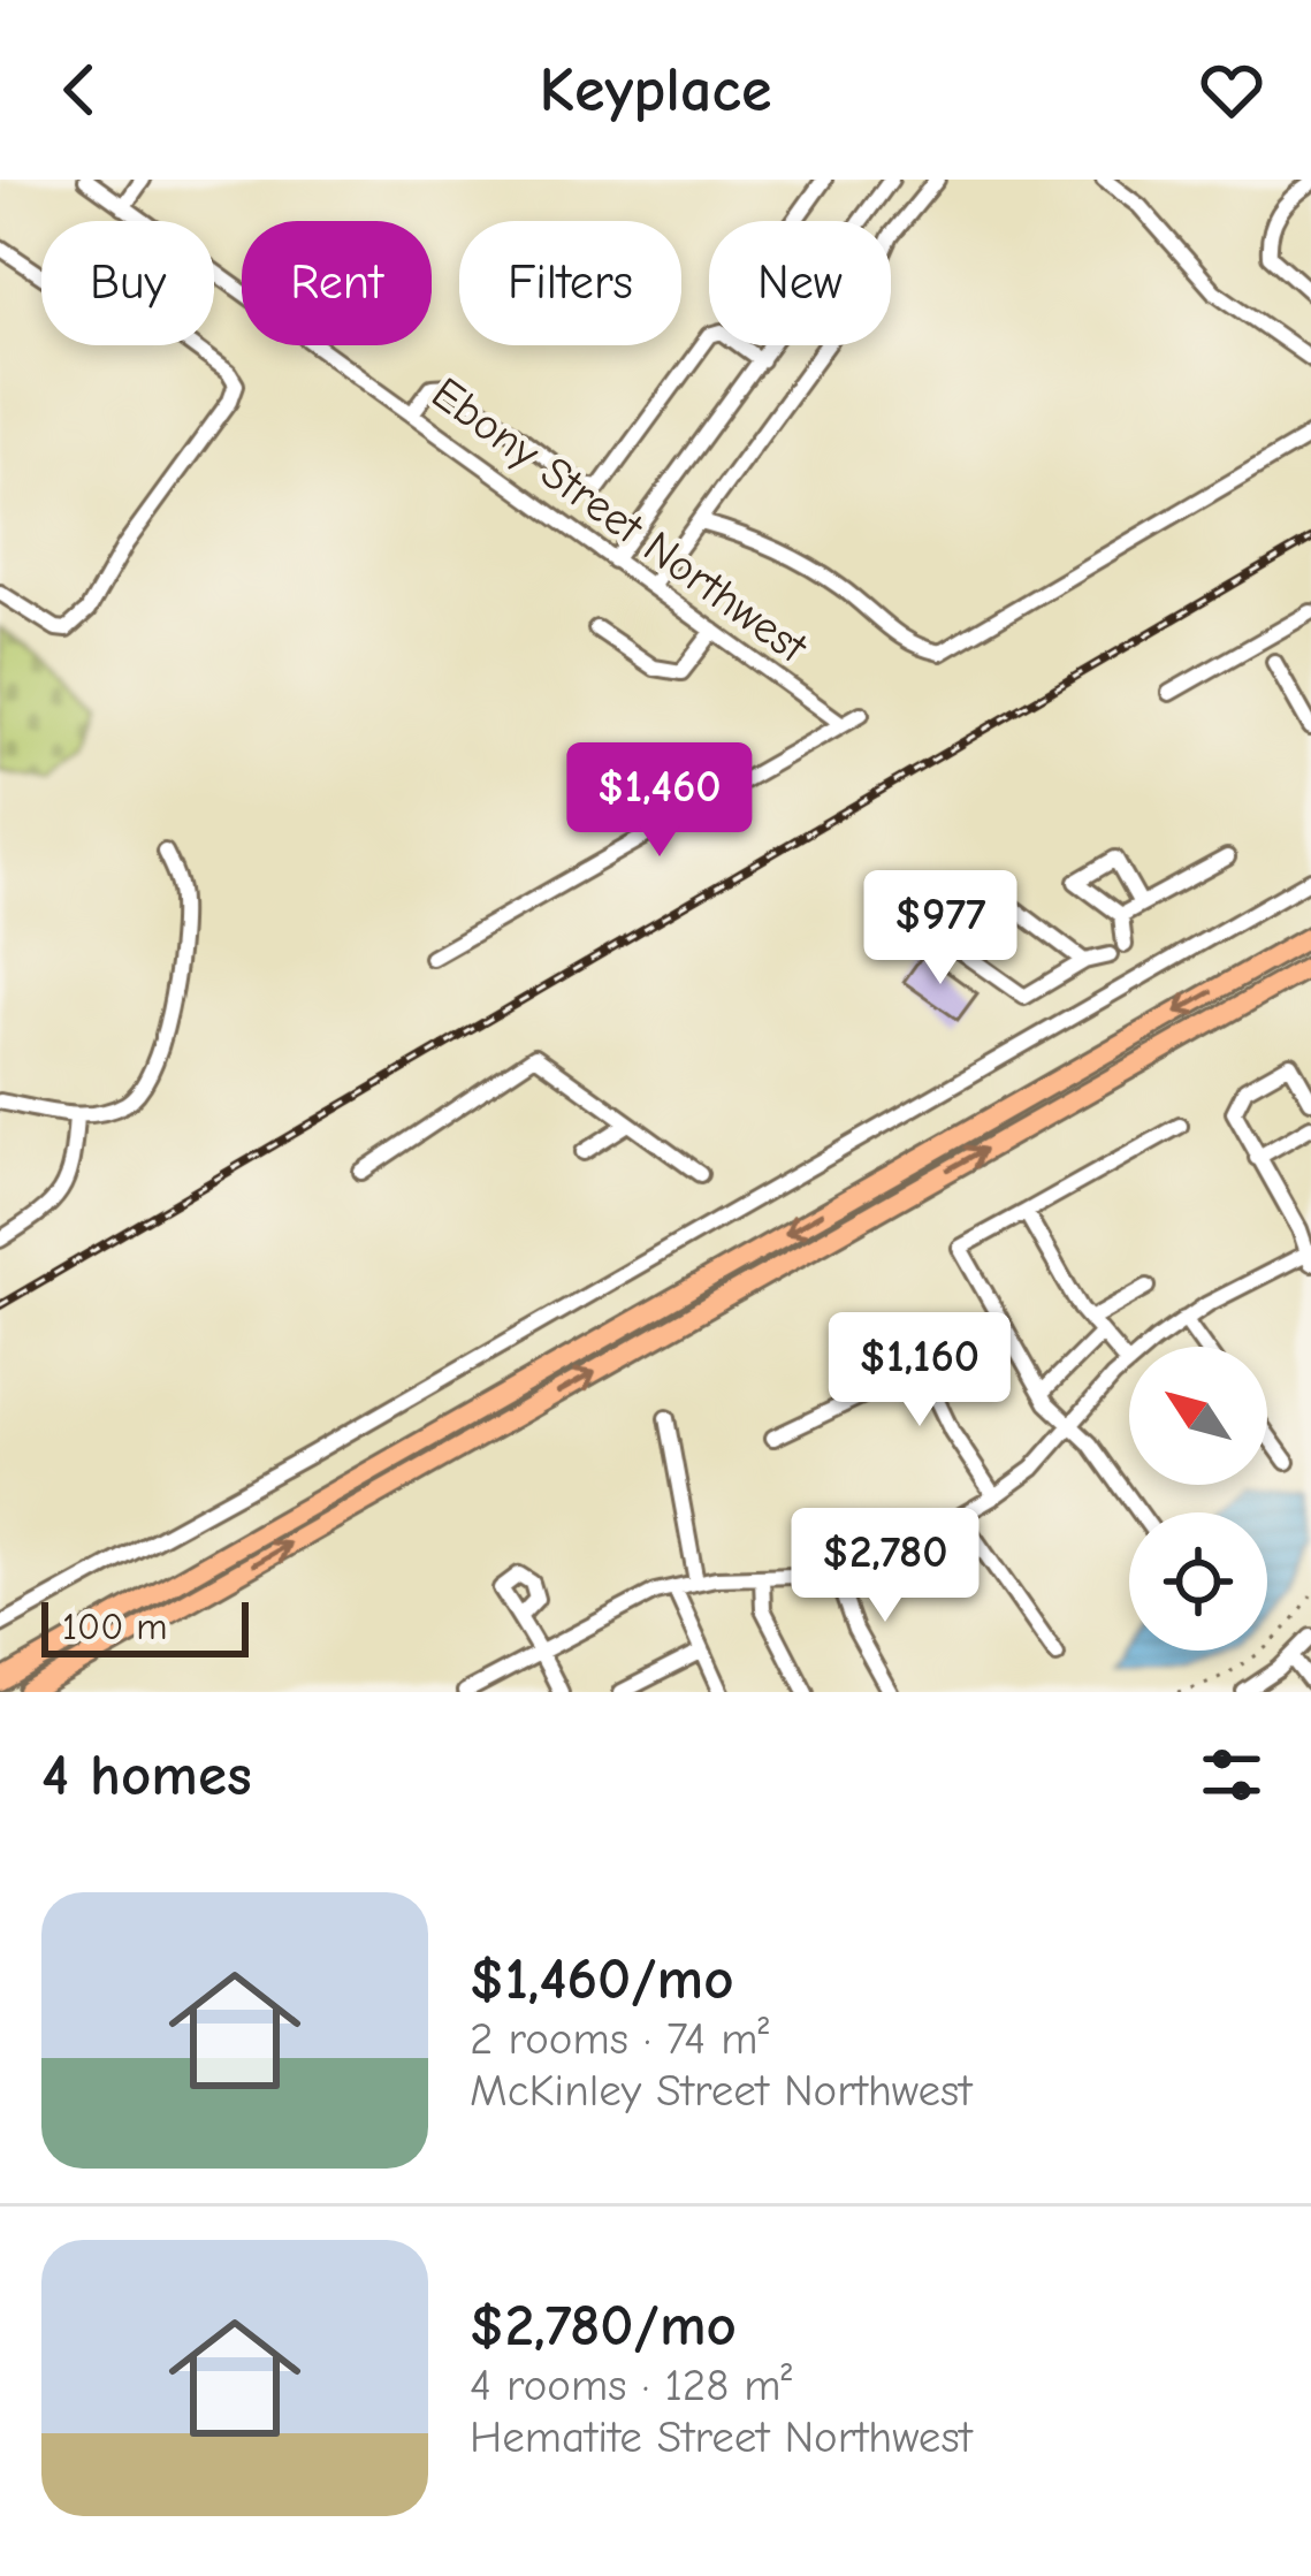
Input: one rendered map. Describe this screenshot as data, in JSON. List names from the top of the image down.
{
  "streets": {
    "street": ["Ebony Street Northwest"]
  },
  "scale_bar": "100 m",
  "north": "top left",
  "page": {
    "header": "Keyplace",
    "chip": [
      "Buy",
      "Rent",
      "Filters",
      "New"
    ],
    "price": [
      "$1,460",
      "$977",
      "$1,160",
      "$2,780"
    ],
    "scale": "100 m",
    "heading": "4 homes",
    "list": [
      {
        "name": "$1,460/mo",
        "note": "2 rooms · 74 m² · McKinley Street Northwest"
      },
      {
        "name": "$2,780/mo",
        "note": "4 rooms · 128 m² · Hematite Street Northwest"
      }
    ]
  }
}
